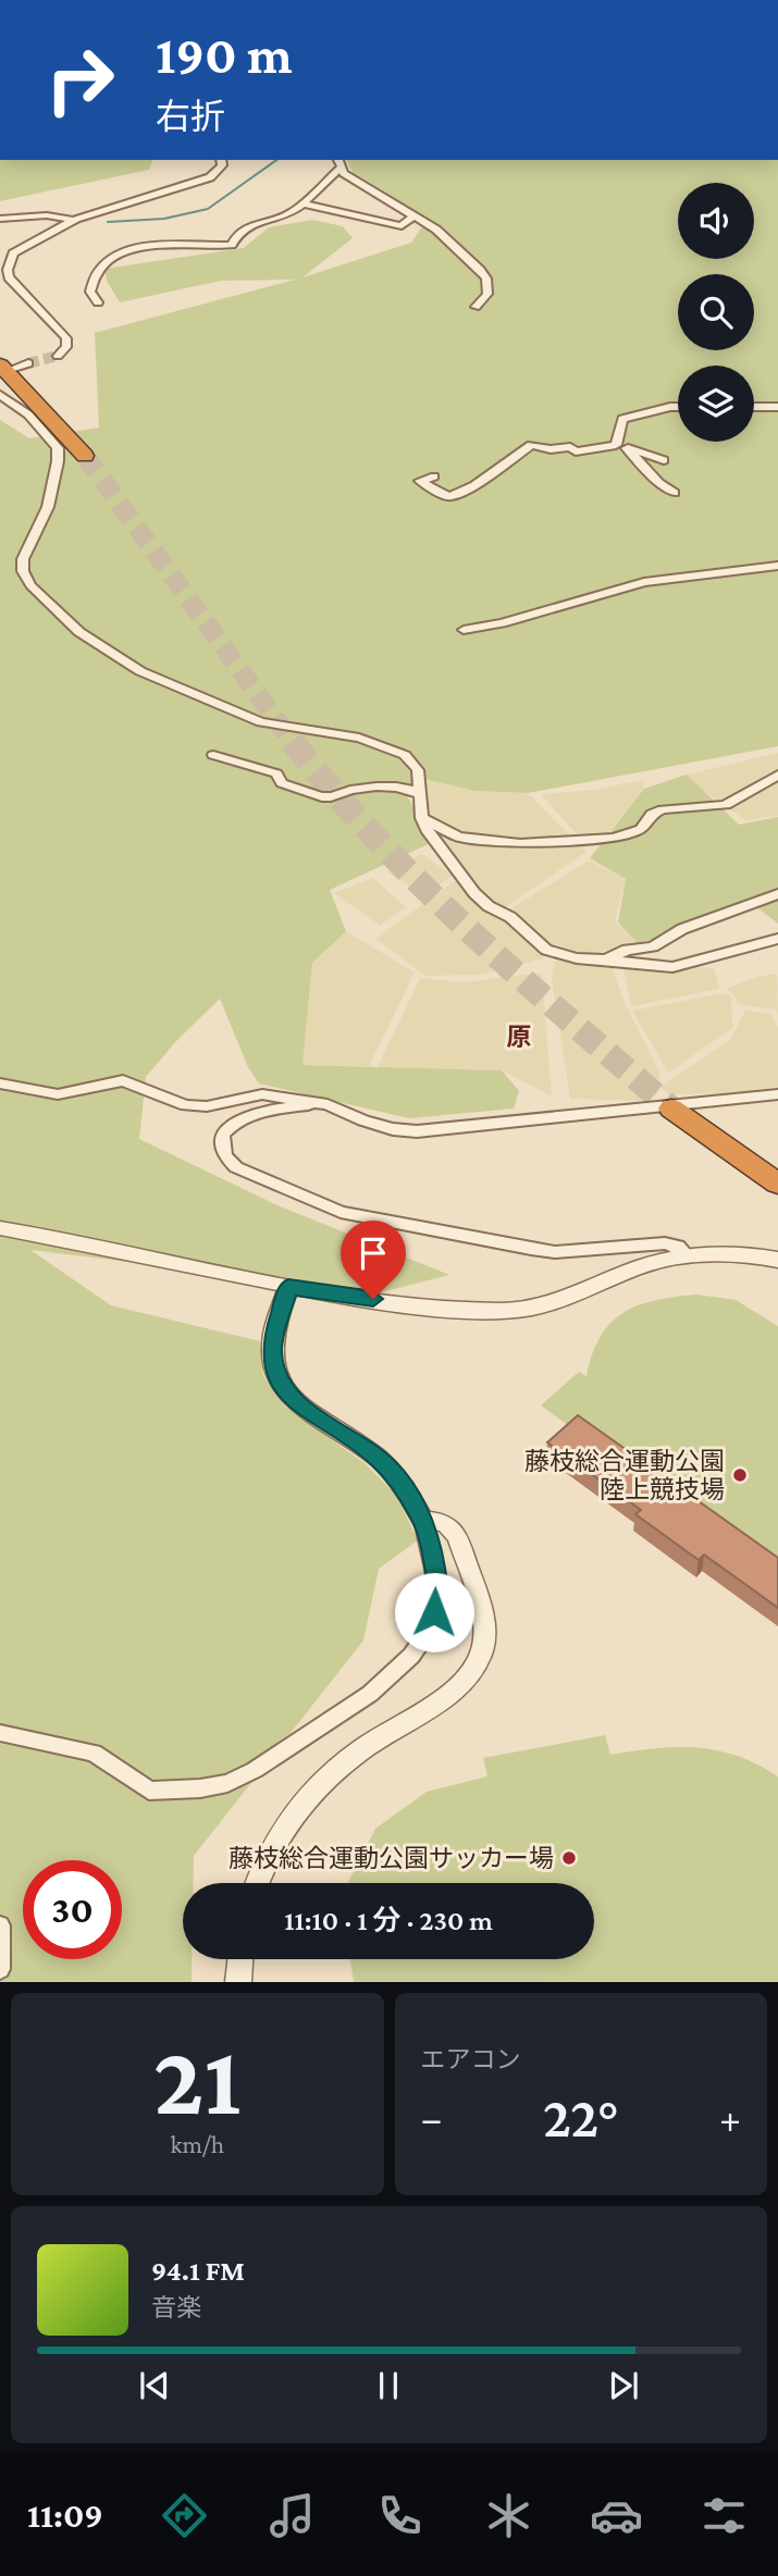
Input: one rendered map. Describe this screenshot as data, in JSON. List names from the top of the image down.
{
  "districts": ["原"],
  "places": ["藤枝総合運動公園 陸上競技場", "藤枝総合運動公園サッカー場"],
  "page": {
    "turn": ["190 m", "右折"],
    "limit": "30",
    "trip": "11:10 · 1 分 · 230 m",
    "tile": [
      ["21", "km/h"],
      "エアコン"
    ],
    "heat": ["−", "22°", "+"],
    "song": ["94.1 FM", "音楽"],
    "tabs": "11:09"
  }
}
